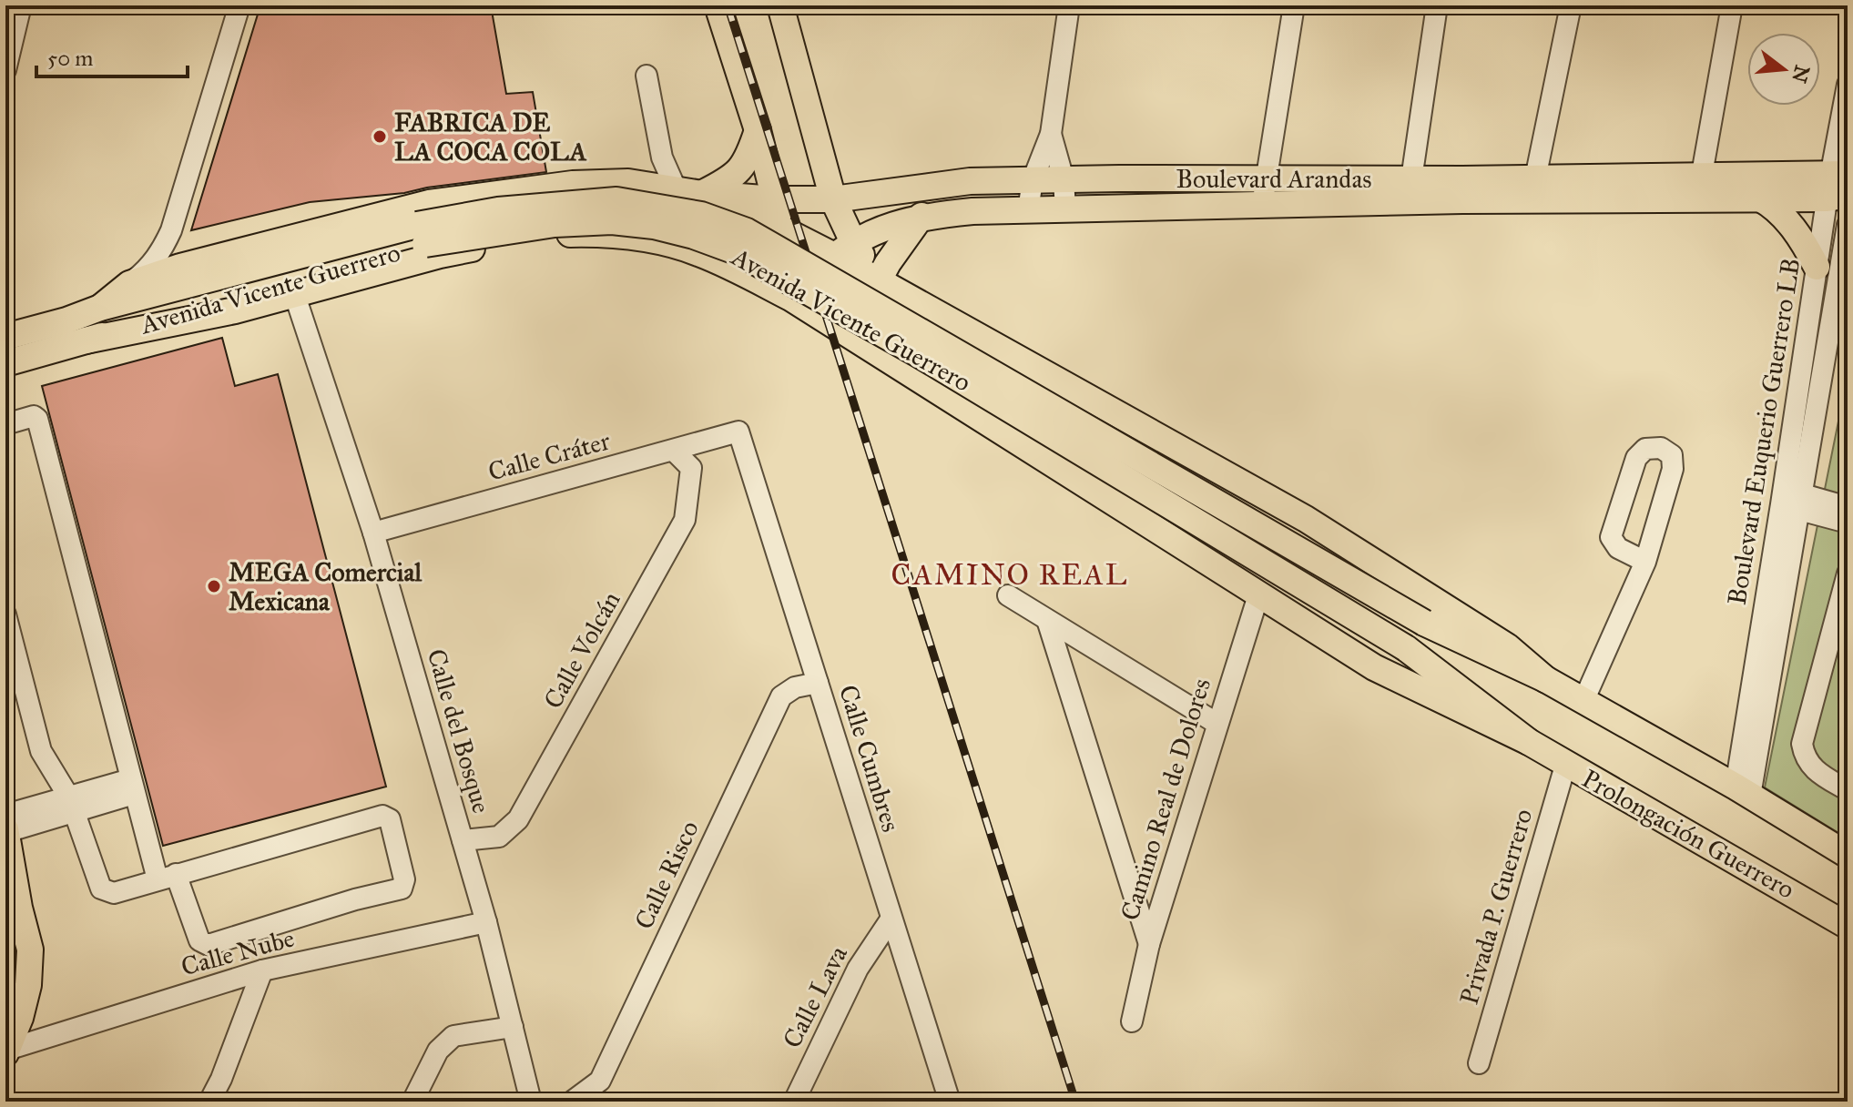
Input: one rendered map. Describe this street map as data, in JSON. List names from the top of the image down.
{
  "streets": {
    "main road": ["Boulevard Arandas", "Avenida Vicente Guerrero", "Prolongación Guerrero"],
    "street": [
      "Boulevard Euquerio Guerrero LB",
      "Calle Cráter",
      "Calle Volcán",
      "Calle del Bosque",
      "Calle Cumbres",
      "Camino Real de Dolores",
      "Calle Risco",
      "Privada P. Guerrero",
      "Calle Nube",
      "Calle Lava"
    ]
  },
  "crossings": [
    ["Boulevard Arandas", "Boulevard Euquerio Guerrero LB"],
    ["Avenida Vicente Guerrero", "Prolongación Guerrero"],
    ["Calle Cráter", "Calle Volcán"],
    ["Calle Cráter", "Calle del Bosque"],
    ["Calle Cráter", "Calle Cumbres"],
    ["Calle Volcán", "Calle del Bosque"],
    ["Calle del Bosque", "Calle Nube"],
    ["Calle Cumbres", "Calle Risco"],
    ["Calle Cumbres", "Calle Lava"],
    ["Prolongación Guerrero", "Privada P. Guerrero"]
  ],
  "districts": ["CAMINO REAL"],
  "places": ["FABRICA DE LA COCA COLA", "MEGA Comercial Mexicana"],
  "scale_bar": "50 m",
  "north": "right"
}
